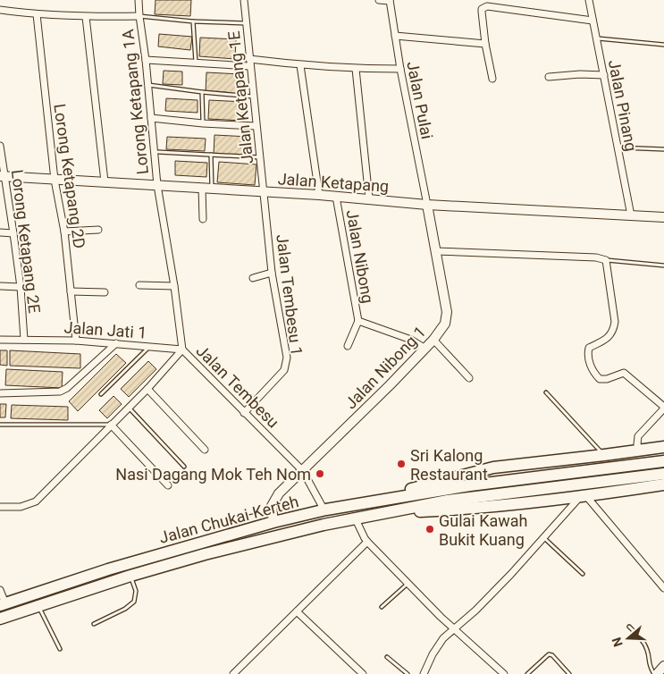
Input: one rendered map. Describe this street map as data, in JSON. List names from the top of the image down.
{
  "streets": {
    "highway": ["Jalan Chukai-Kerteh"],
    "street": [
      "Jalan Ketapang 1E",
      "Jalan Pulai",
      "Lorong Ketapang 1A",
      "Jalan Pinang",
      "Lorong Ketapang 2D",
      "Jalan Ketapang",
      "Lorong Ketapang 2E",
      "Jalan Nibong",
      "Jalan Tembesu 1",
      "Jalan Jati 1",
      "Jalan Nibong 1",
      "Jalan Tembesu"
    ]
  },
  "crossings": [
    ["Jalan Ketapang 1E", "Jalan Ketapang"],
    ["Jalan Ketapang 1E", "Jalan Tembesu 1"],
    ["Jalan Pulai", "Jalan Ketapang"],
    ["Jalan Pulai", "Jalan Nibong 1"],
    ["Lorong Ketapang 1A", "Jalan Ketapang"],
    ["Lorong Ketapang 1A", "Jalan Tembesu"],
    ["Jalan Pinang", "Jalan Ketapang"],
    ["Lorong Ketapang 2D", "Jalan Ketapang"],
    ["Lorong Ketapang 2D", "Jalan Jati 1"],
    ["Jalan Ketapang", "Lorong Ketapang 2E"],
    ["Jalan Ketapang", "Jalan Nibong"],
    ["Jalan Ketapang", "Jalan Tembesu 1"],
    ["Jalan Ketapang", "Jalan Nibong 1"],
    ["Jalan Ketapang", "Jalan Tembesu"],
    ["Lorong Ketapang 2E", "Jalan Jati 1"],
    ["Jalan Tembesu 1", "Jalan Tembesu"],
    ["Jalan Jati 1", "Jalan Tembesu"],
    ["Jalan Nibong 1", "Jalan Tembesu"],
    ["Jalan Nibong 1", "Jalan Chukai-Kerteh"],
    ["Jalan Tembesu", "Jalan Chukai-Kerteh"]
  ],
  "places": ["Sri Kalong Restaurant", "Nasi Dagang Mok Teh Nom", "Gulai Kawah Bukit Kuang"],
  "north": "left"
}
